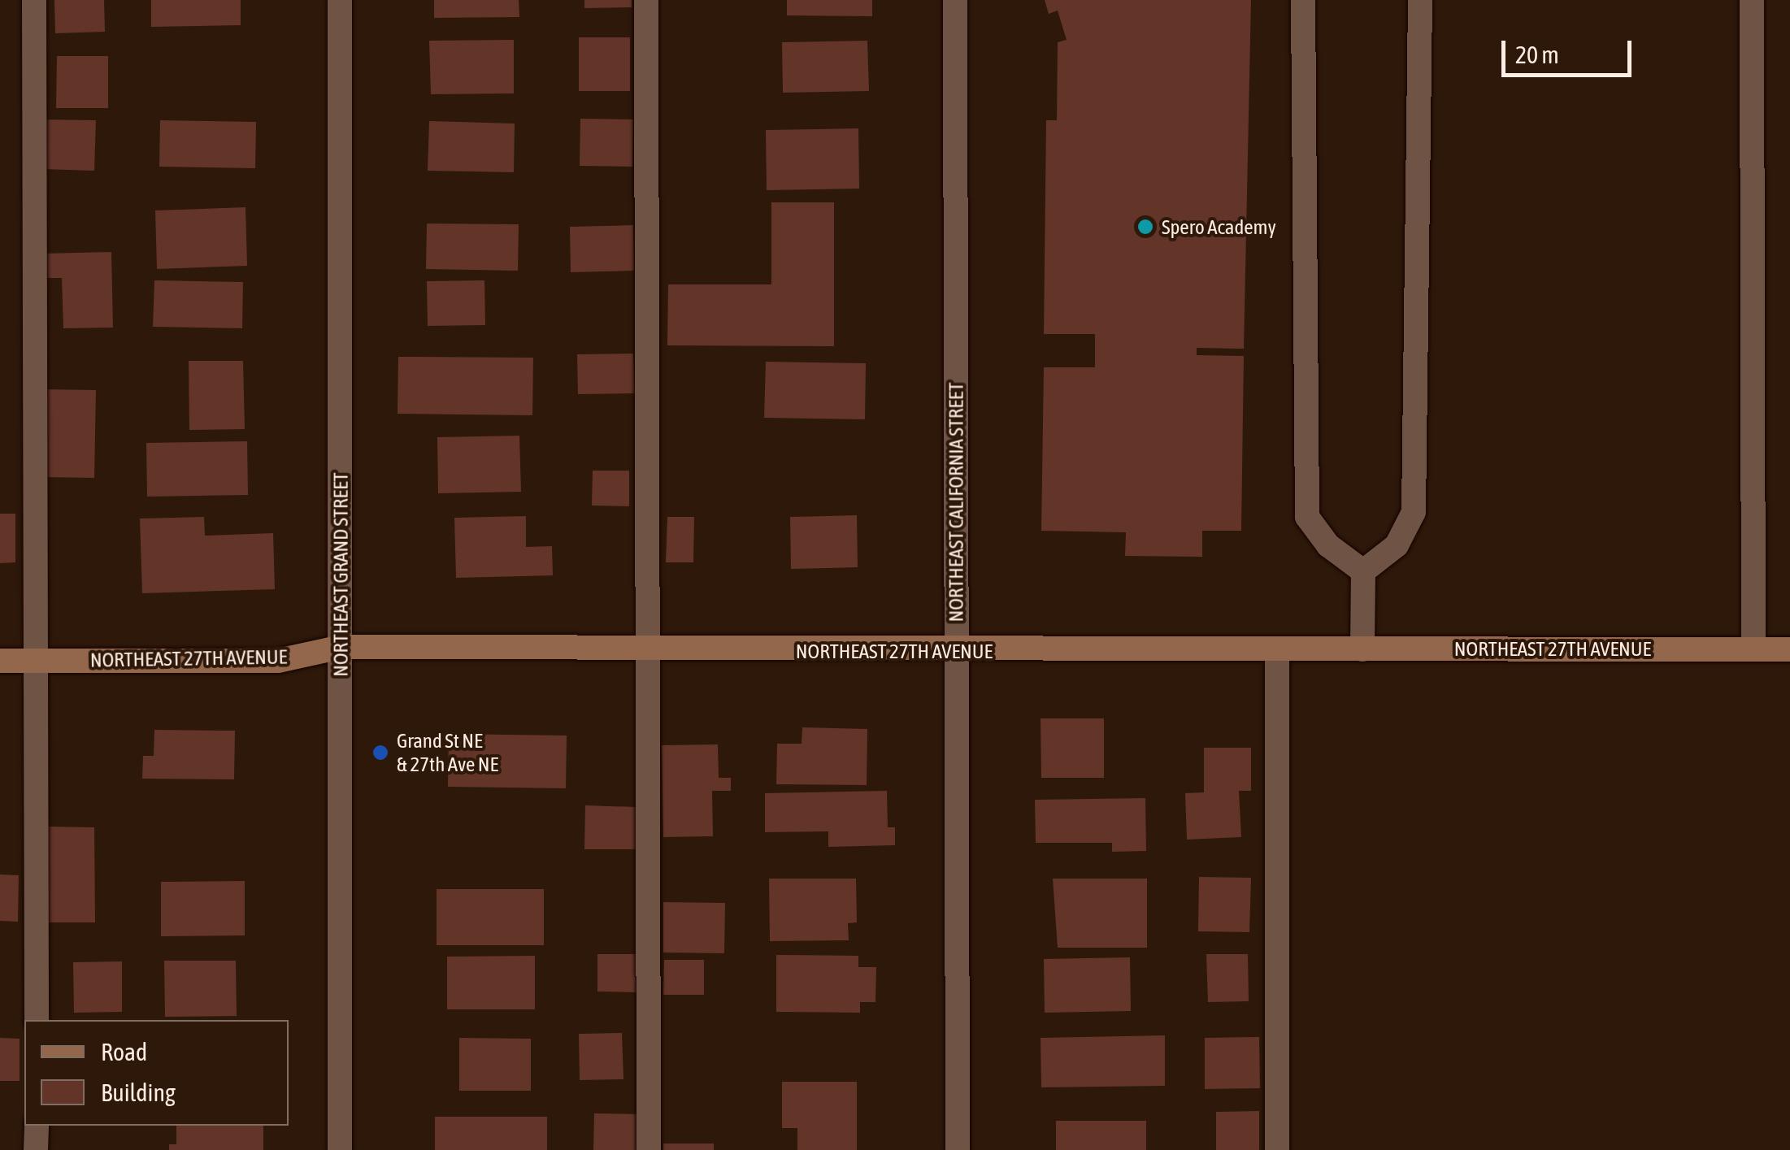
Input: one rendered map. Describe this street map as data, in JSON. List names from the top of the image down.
{
  "streets": {
    "street": ["NORTHEAST CALIFORNIA STREET", "NORTHEAST GRAND STREET", "NORTHEAST 27TH AVENUE"]
  },
  "crossings": [
    ["NORTHEAST CALIFORNIA STREET", "NORTHEAST 27TH AVENUE"],
    ["NORTHEAST GRAND STREET", "NORTHEAST 27TH AVENUE"]
  ],
  "places": ["Spero Academy", "Grand St NE & 27th Ave NE"],
  "legend": ["Road", "Building"],
  "scale_bar": "20 m"
}
